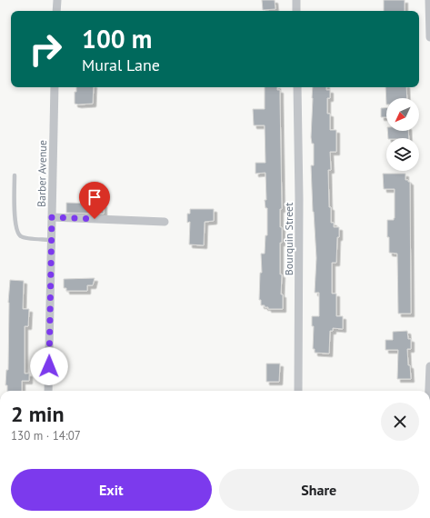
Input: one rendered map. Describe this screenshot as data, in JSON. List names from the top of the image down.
{
  "streets": {
    "street": ["Barber Avenue", "Bourquin Street"]
  },
  "north": "bottom left",
  "page": {
    "turn": ["100 m", "Mural Lane"],
    "heading": ["2 min", "130 m · 14:07"],
    "buttons": ["Exit", "Share"]
  }
}
